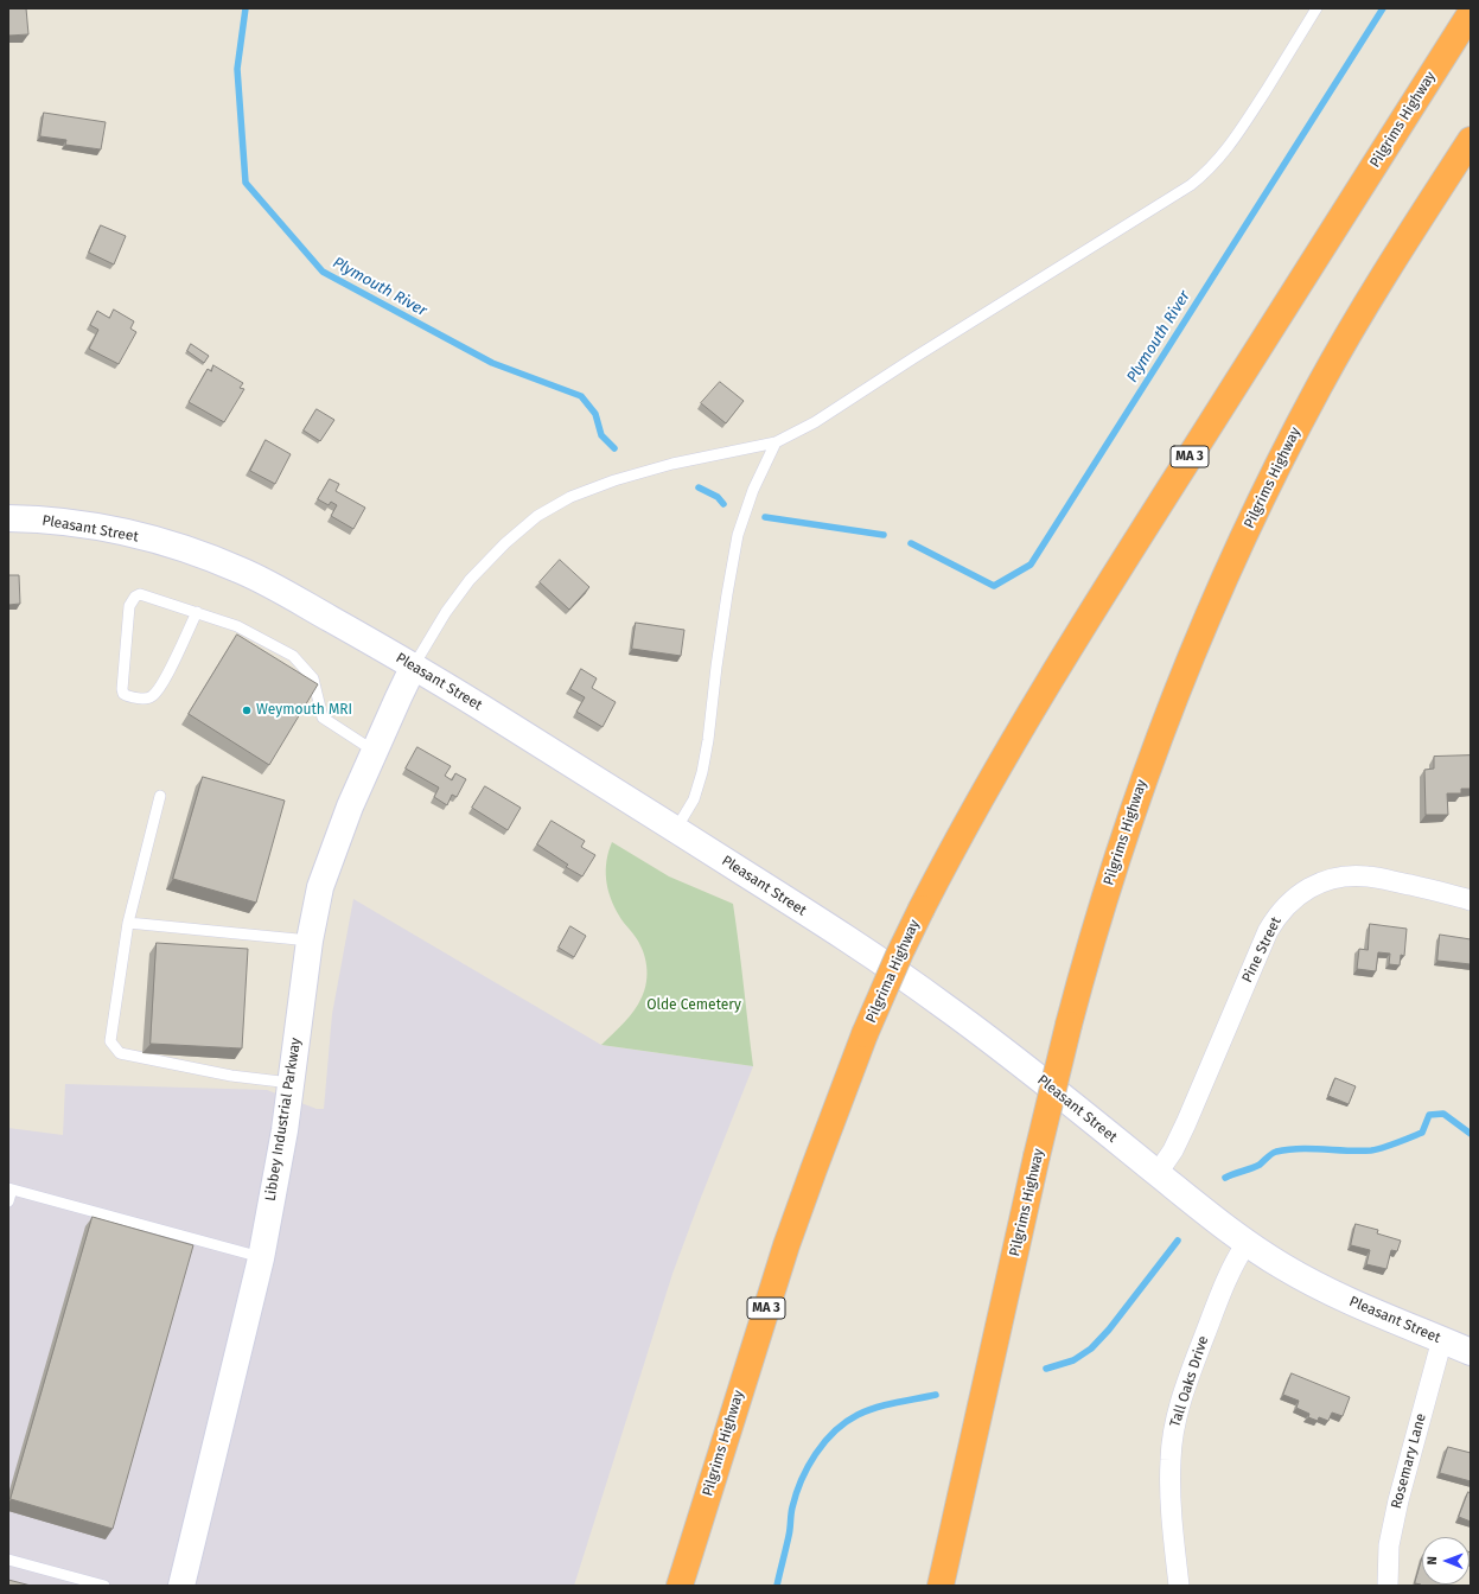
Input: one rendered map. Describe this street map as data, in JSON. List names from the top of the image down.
{
  "streets": {
    "highway": ["Pilgrims Highway", "MA 3", "Pilgrima Highway"],
    "main road": ["Pleasant Street", "Libbey Industrial Parkway"],
    "street": ["Pine Street", "Tall Oaks Drive", "Rosemary Lane"]
  },
  "crossings": [
    ["Pilgrims Highway", "Pilgrima Highway"],
    ["Pleasant Street", "Pine Street"],
    ["Pleasant Street", "Libbey Industrial Parkway"],
    ["Pleasant Street", "Tall Oaks Drive"],
    ["Pleasant Street", "Rosemary Lane"]
  ],
  "water": ["Plymouth River"],
  "parks": ["Olde Cemetery"],
  "places": ["Weymouth MRI"],
  "north": "left"
}
